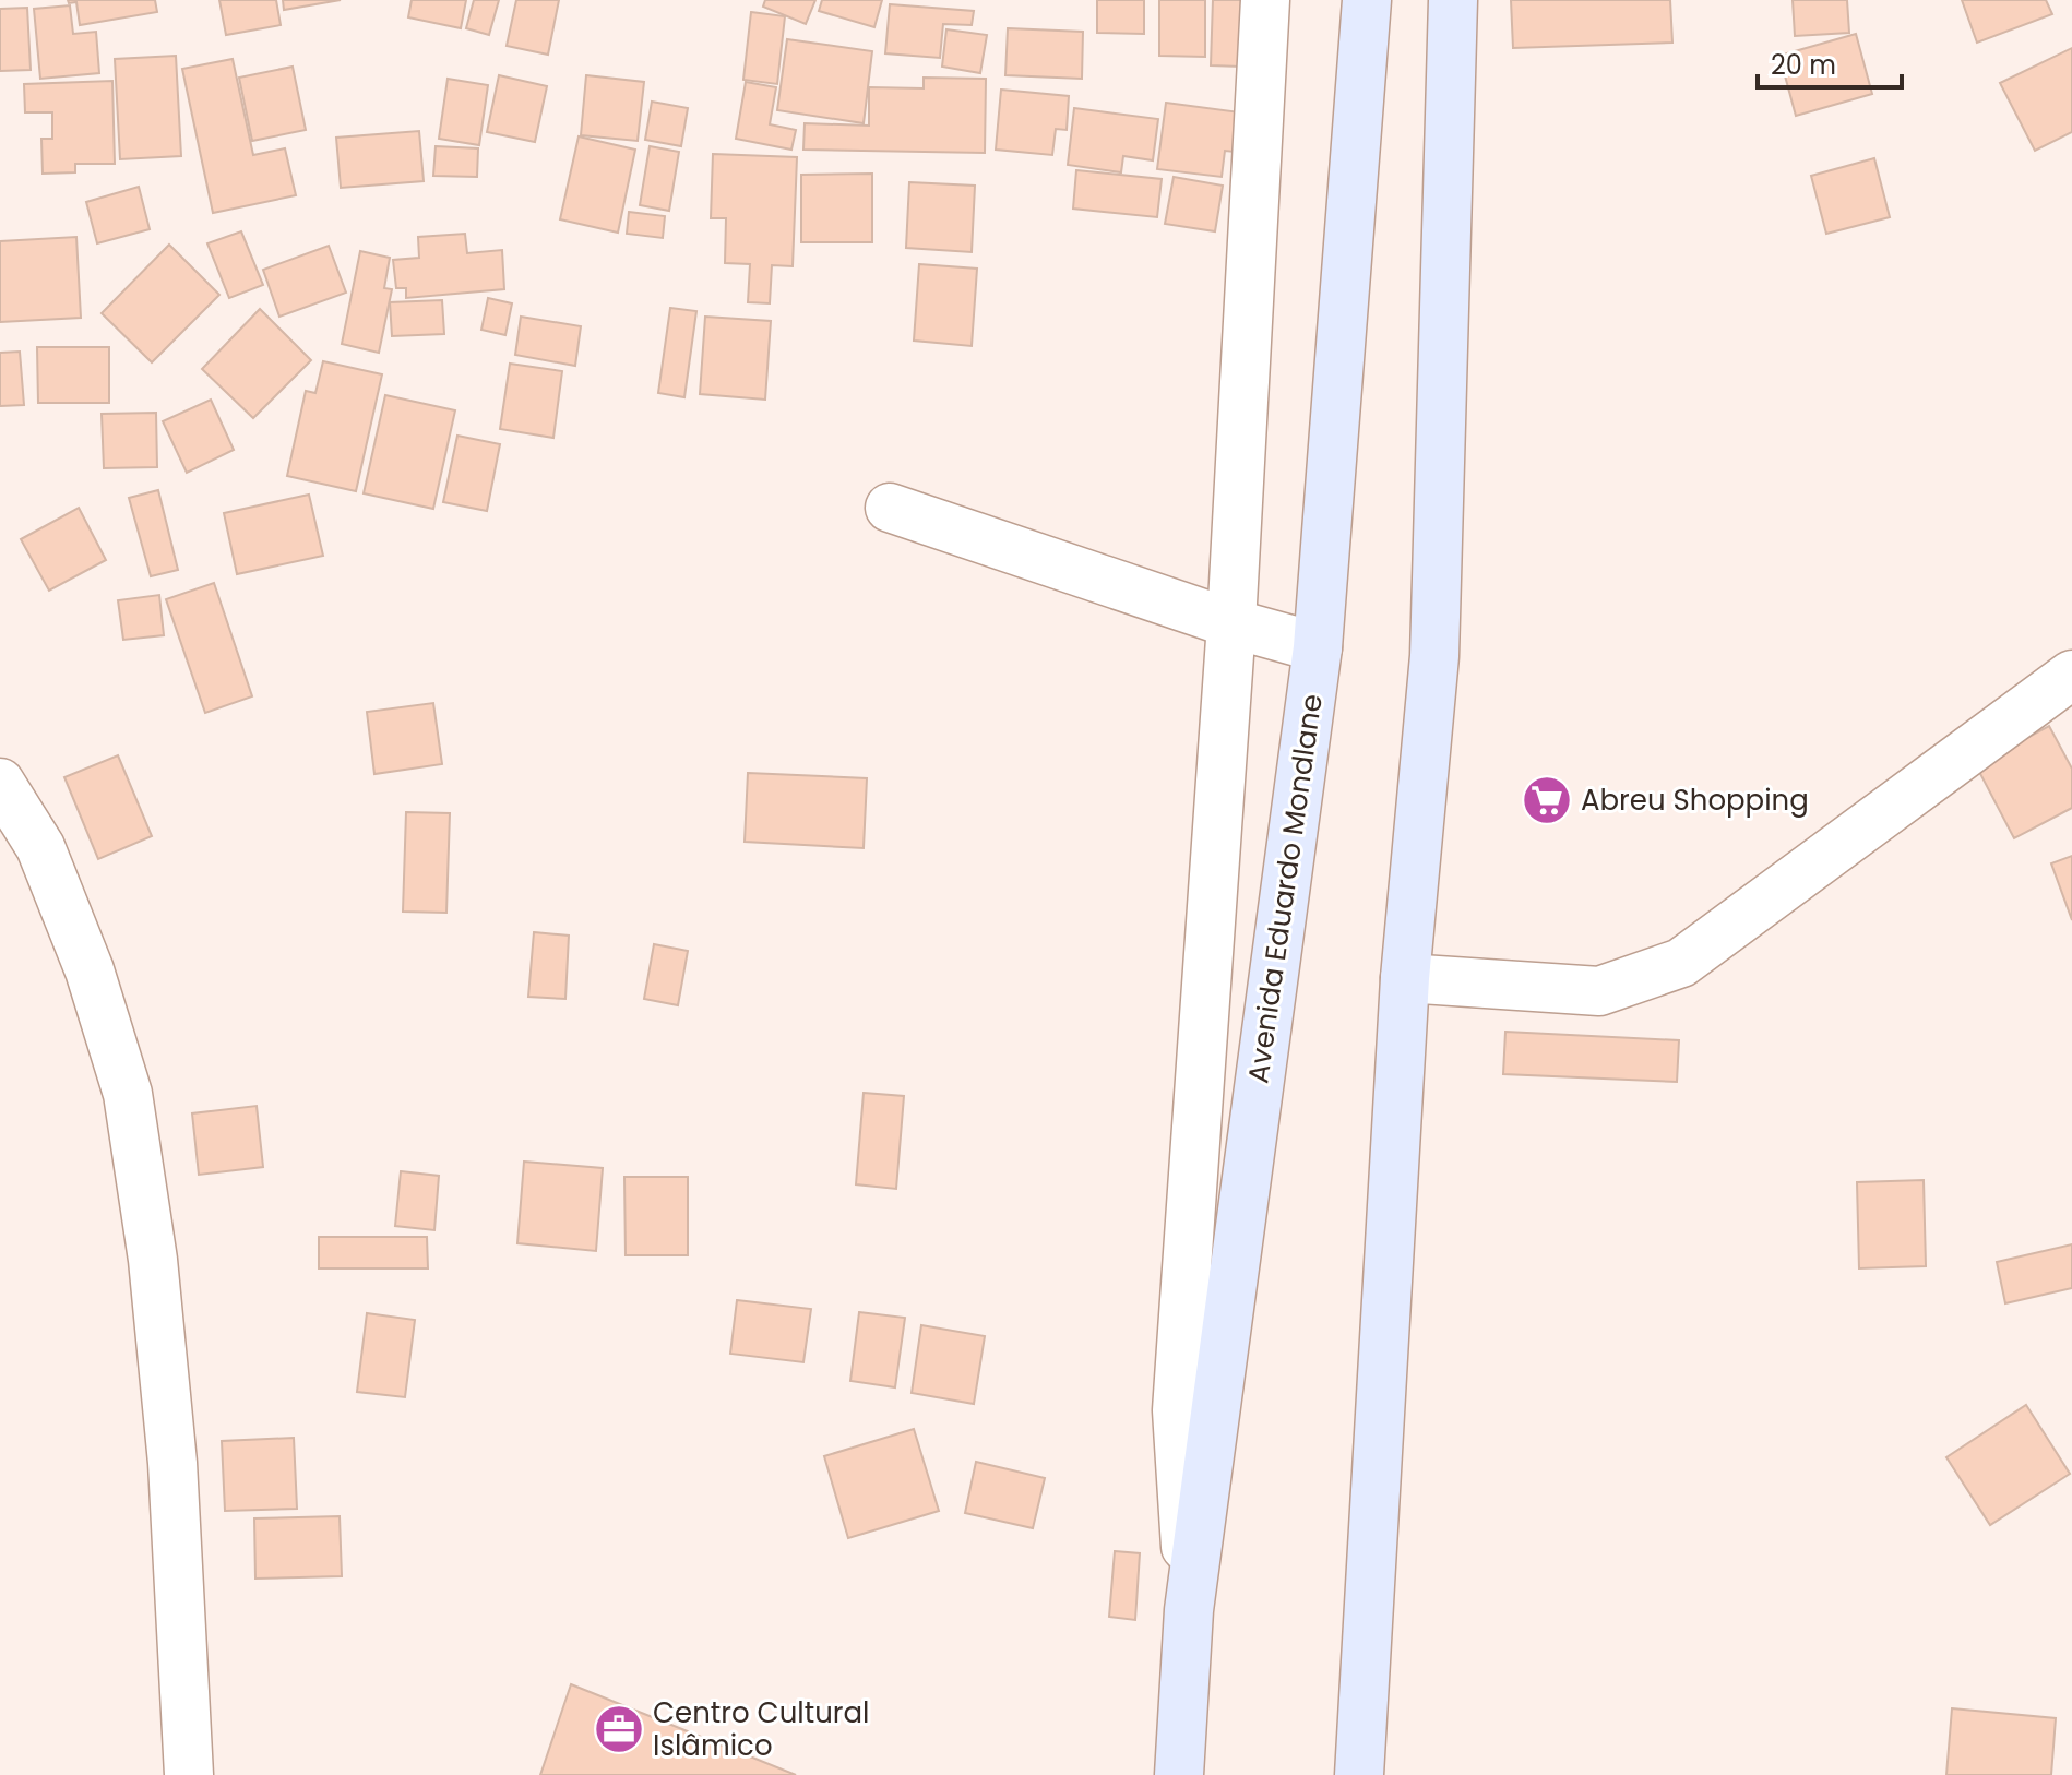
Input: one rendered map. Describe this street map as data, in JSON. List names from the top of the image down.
{
  "streets": {
    "main road": ["Avenida Eduardo Mondlane"]
  },
  "places": {
    "supermarket": ["Abreu Shopping"],
    "office": ["Centro Cultural Islâmico"]
  },
  "scale_bar": "20 m"
}
